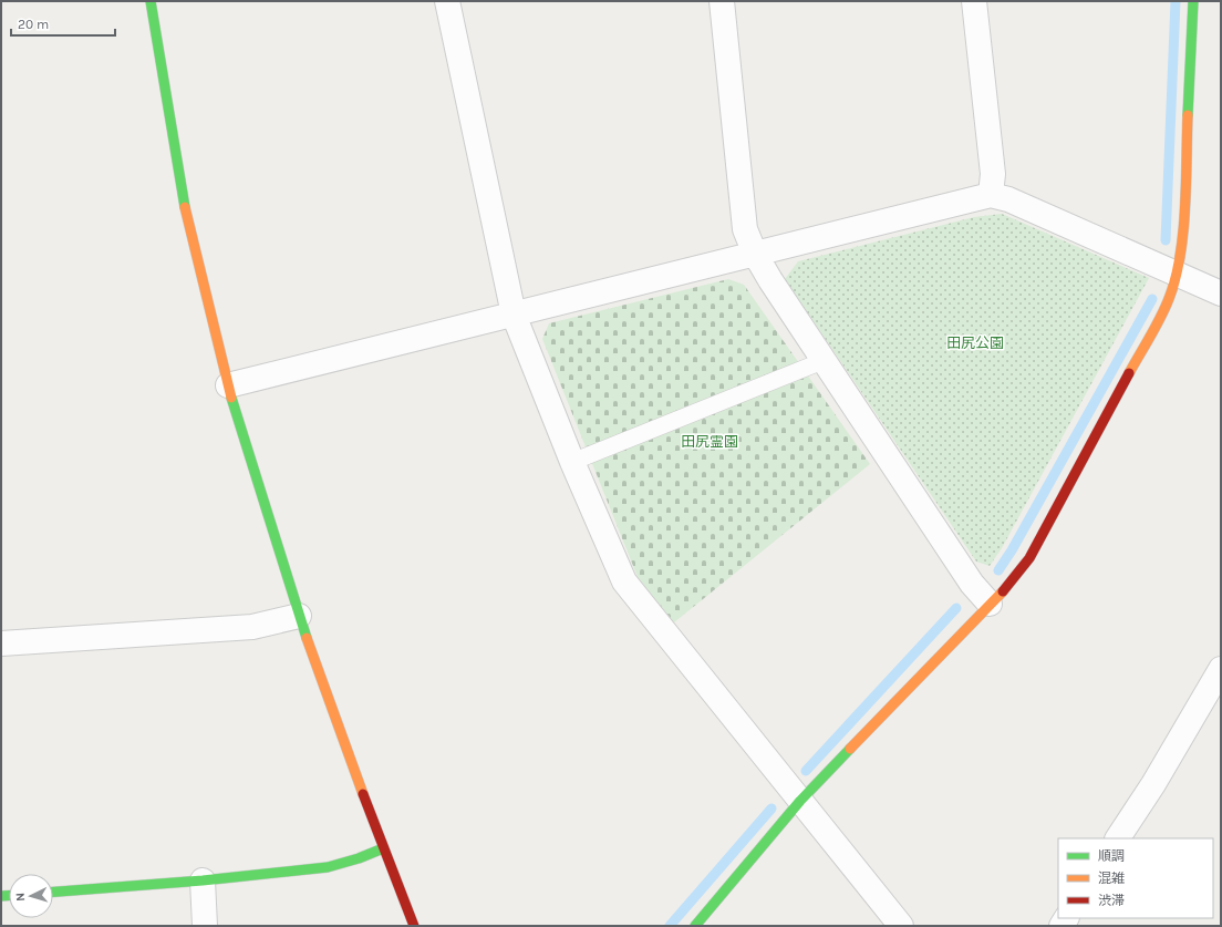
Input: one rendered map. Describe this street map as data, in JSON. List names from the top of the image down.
{
  "parks": ["田尻公園", "田尻霊園"],
  "legend": ["順調", "混雑", "渋滞"],
  "scale_bar": "20 m",
  "north": "left"
}
